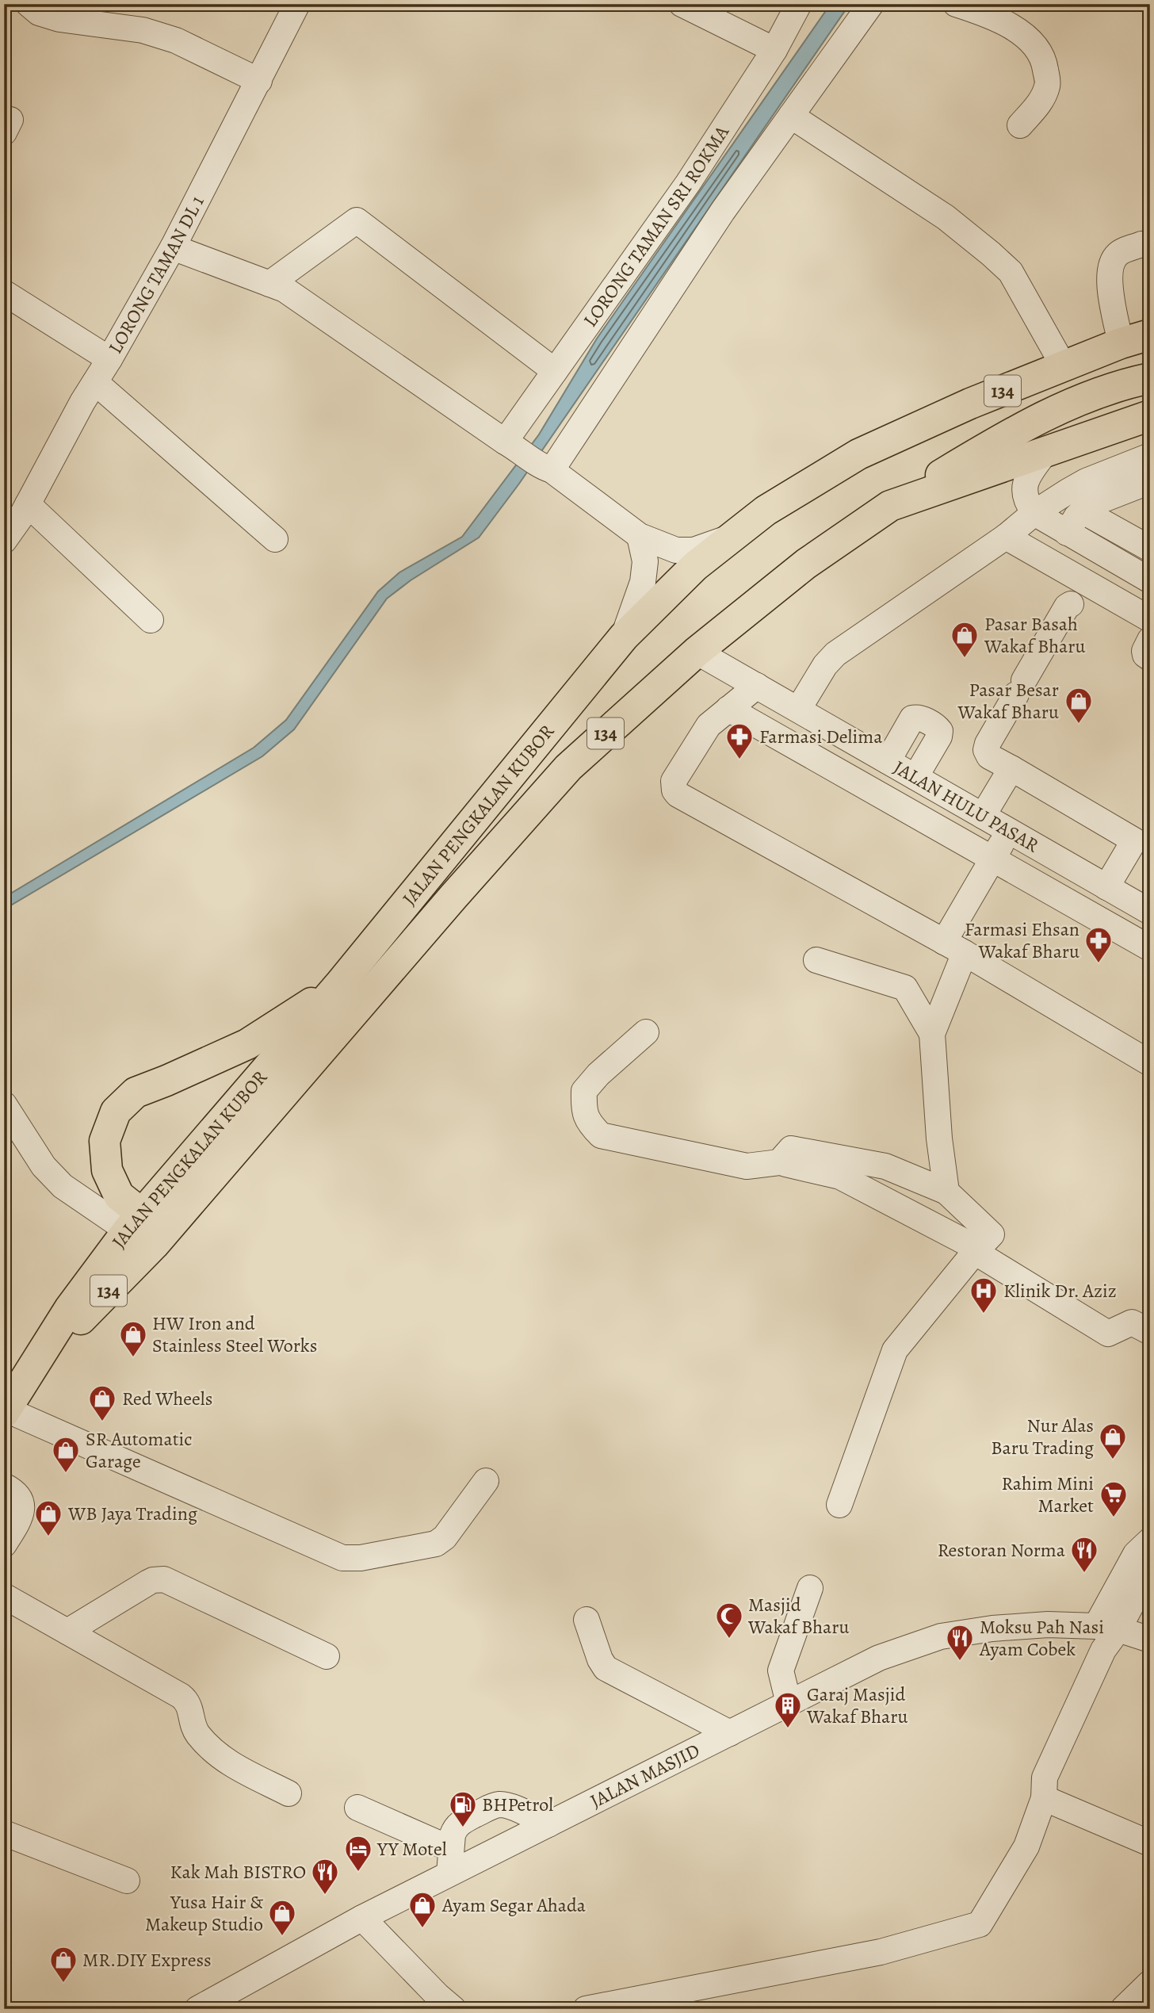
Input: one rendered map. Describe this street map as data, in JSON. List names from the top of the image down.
{
  "streets": {
    "main road": ["134", "JALAN PENGKALAN KUBOR"],
    "street": [
      "LORONG TAMAN SRI ROKMA",
      "LORONG TAMAN DL 1",
      "JALAN HULU PASAR",
      "JALAN MASJID"
    ]
  },
  "crossings": [
    ["JALAN HULU PASAR", "JALAN PENGKALAN KUBOR"]
  ],
  "places": {
    "shop": [
      "Pasar Basah Wakaf Bharu",
      "Pasar Besar Wakaf Bharu",
      "HW Iron and Stainless Steel Works",
      "Red Wheels",
      "Nur Alas Baru Trading",
      "SR Automatic Garage",
      "WB Jaya Trading",
      "Ayam Segar Ahada",
      "Yusa Hair & Makeup Studio",
      "MR.DIY Express"
    ],
    "pharmacy": ["Farmasi Delima", "Farmasi Ehsan Wakaf Bharu"],
    "hospital": ["Klinik Dr. Aziz"],
    "supermarket": ["Rahim Mini Market"],
    "restaurant": ["Restoran Norma", "Moksu Pah Nasi Ayam Cobek", "Kak Mah BISTRO"],
    "mosque": ["Masjid Wakaf Bharu"],
    "building": ["Garaj Masjid Wakaf Bharu"],
    "fuel station": ["BHPetrol"],
    "hotel": ["YY Motel"]
  }
}
